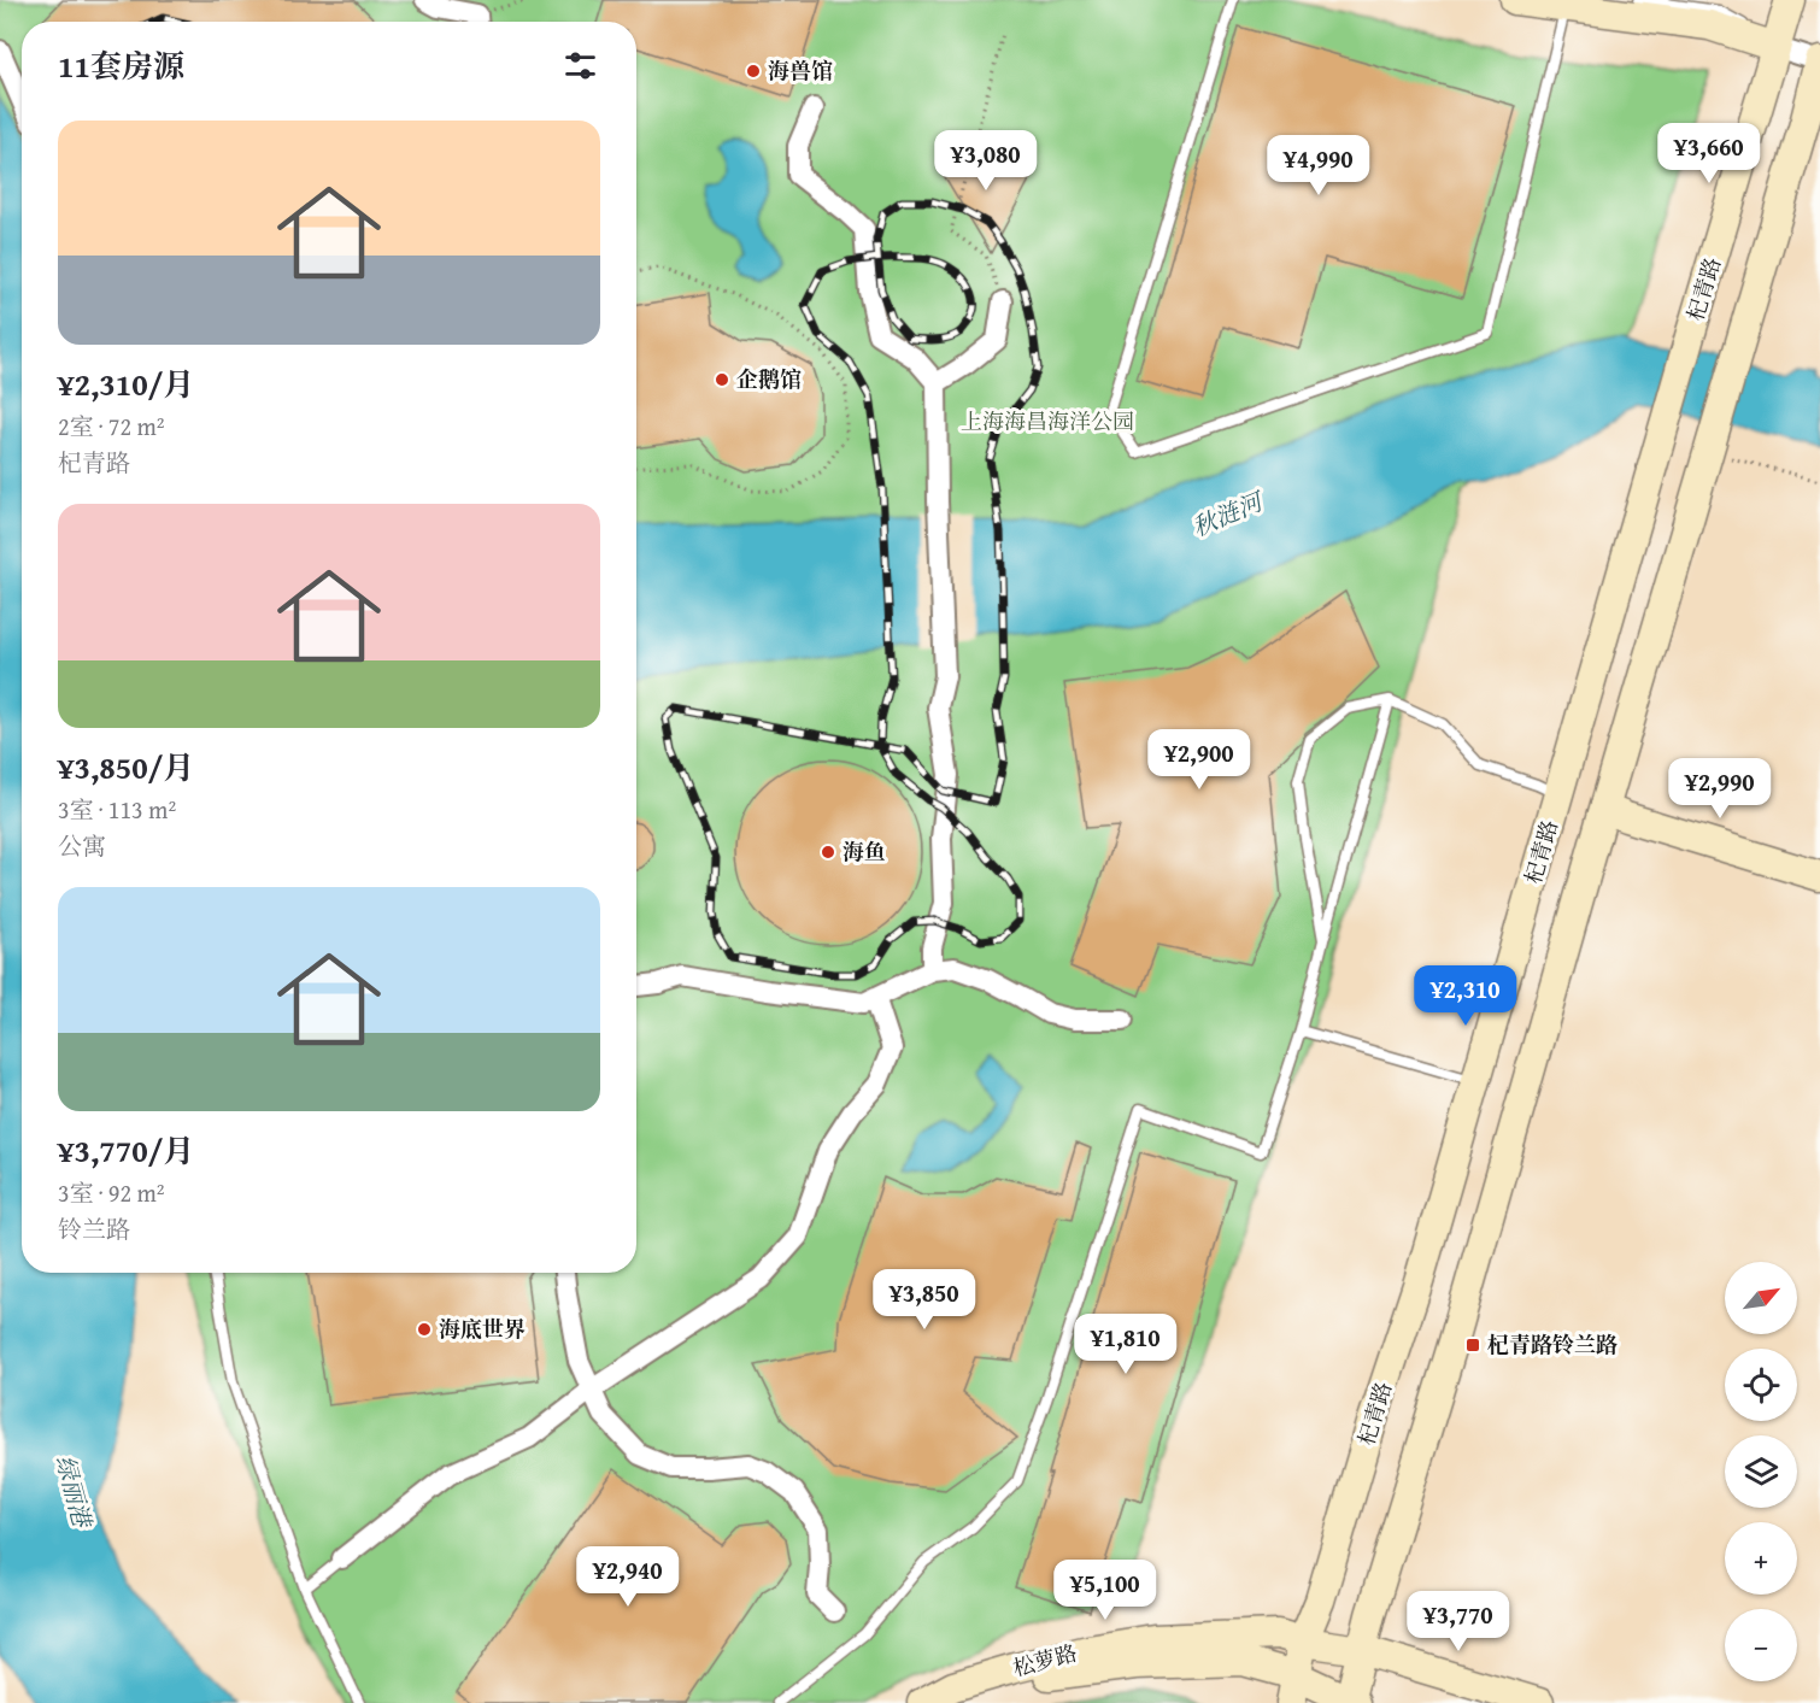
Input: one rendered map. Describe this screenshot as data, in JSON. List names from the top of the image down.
{
  "streets": {
    "main road": ["杞青路", "松萝路"]
  },
  "crossings": [
    ["杞青路", "松萝路"]
  ],
  "water": ["秋涟河", "绿丽港"],
  "parks": ["上海海昌海洋公园"],
  "places": {
    "other": [
      "海兽馆",
      "企鹅馆",
      "海鱼",
      "海底世界"
    ],
    "transit": ["杞青路铃兰路"]
  },
  "north": "top right",
  "page": {
    "heading": "11套房源",
    "list": [
      {
        "name": "¥2,310/月",
        "note": "2室 · 72 m² · 杞青路"
      },
      {
        "name": "¥3,850/月",
        "note": "3室 · 113 m² · 公寓"
      },
      {
        "name": "¥3,770/月",
        "note": "3室 · 92 m² · 铃兰路"
      }
    ],
    "price": [
      "¥3,660",
      "¥3,080",
      "¥4,990",
      "¥2,900",
      "¥2,990",
      "¥2,310",
      "¥3,850",
      "¥1,810",
      "¥2,940",
      "¥5,100",
      "¥3,770"
    ],
    "map_buttons": ["+", "−"]
  }
}
